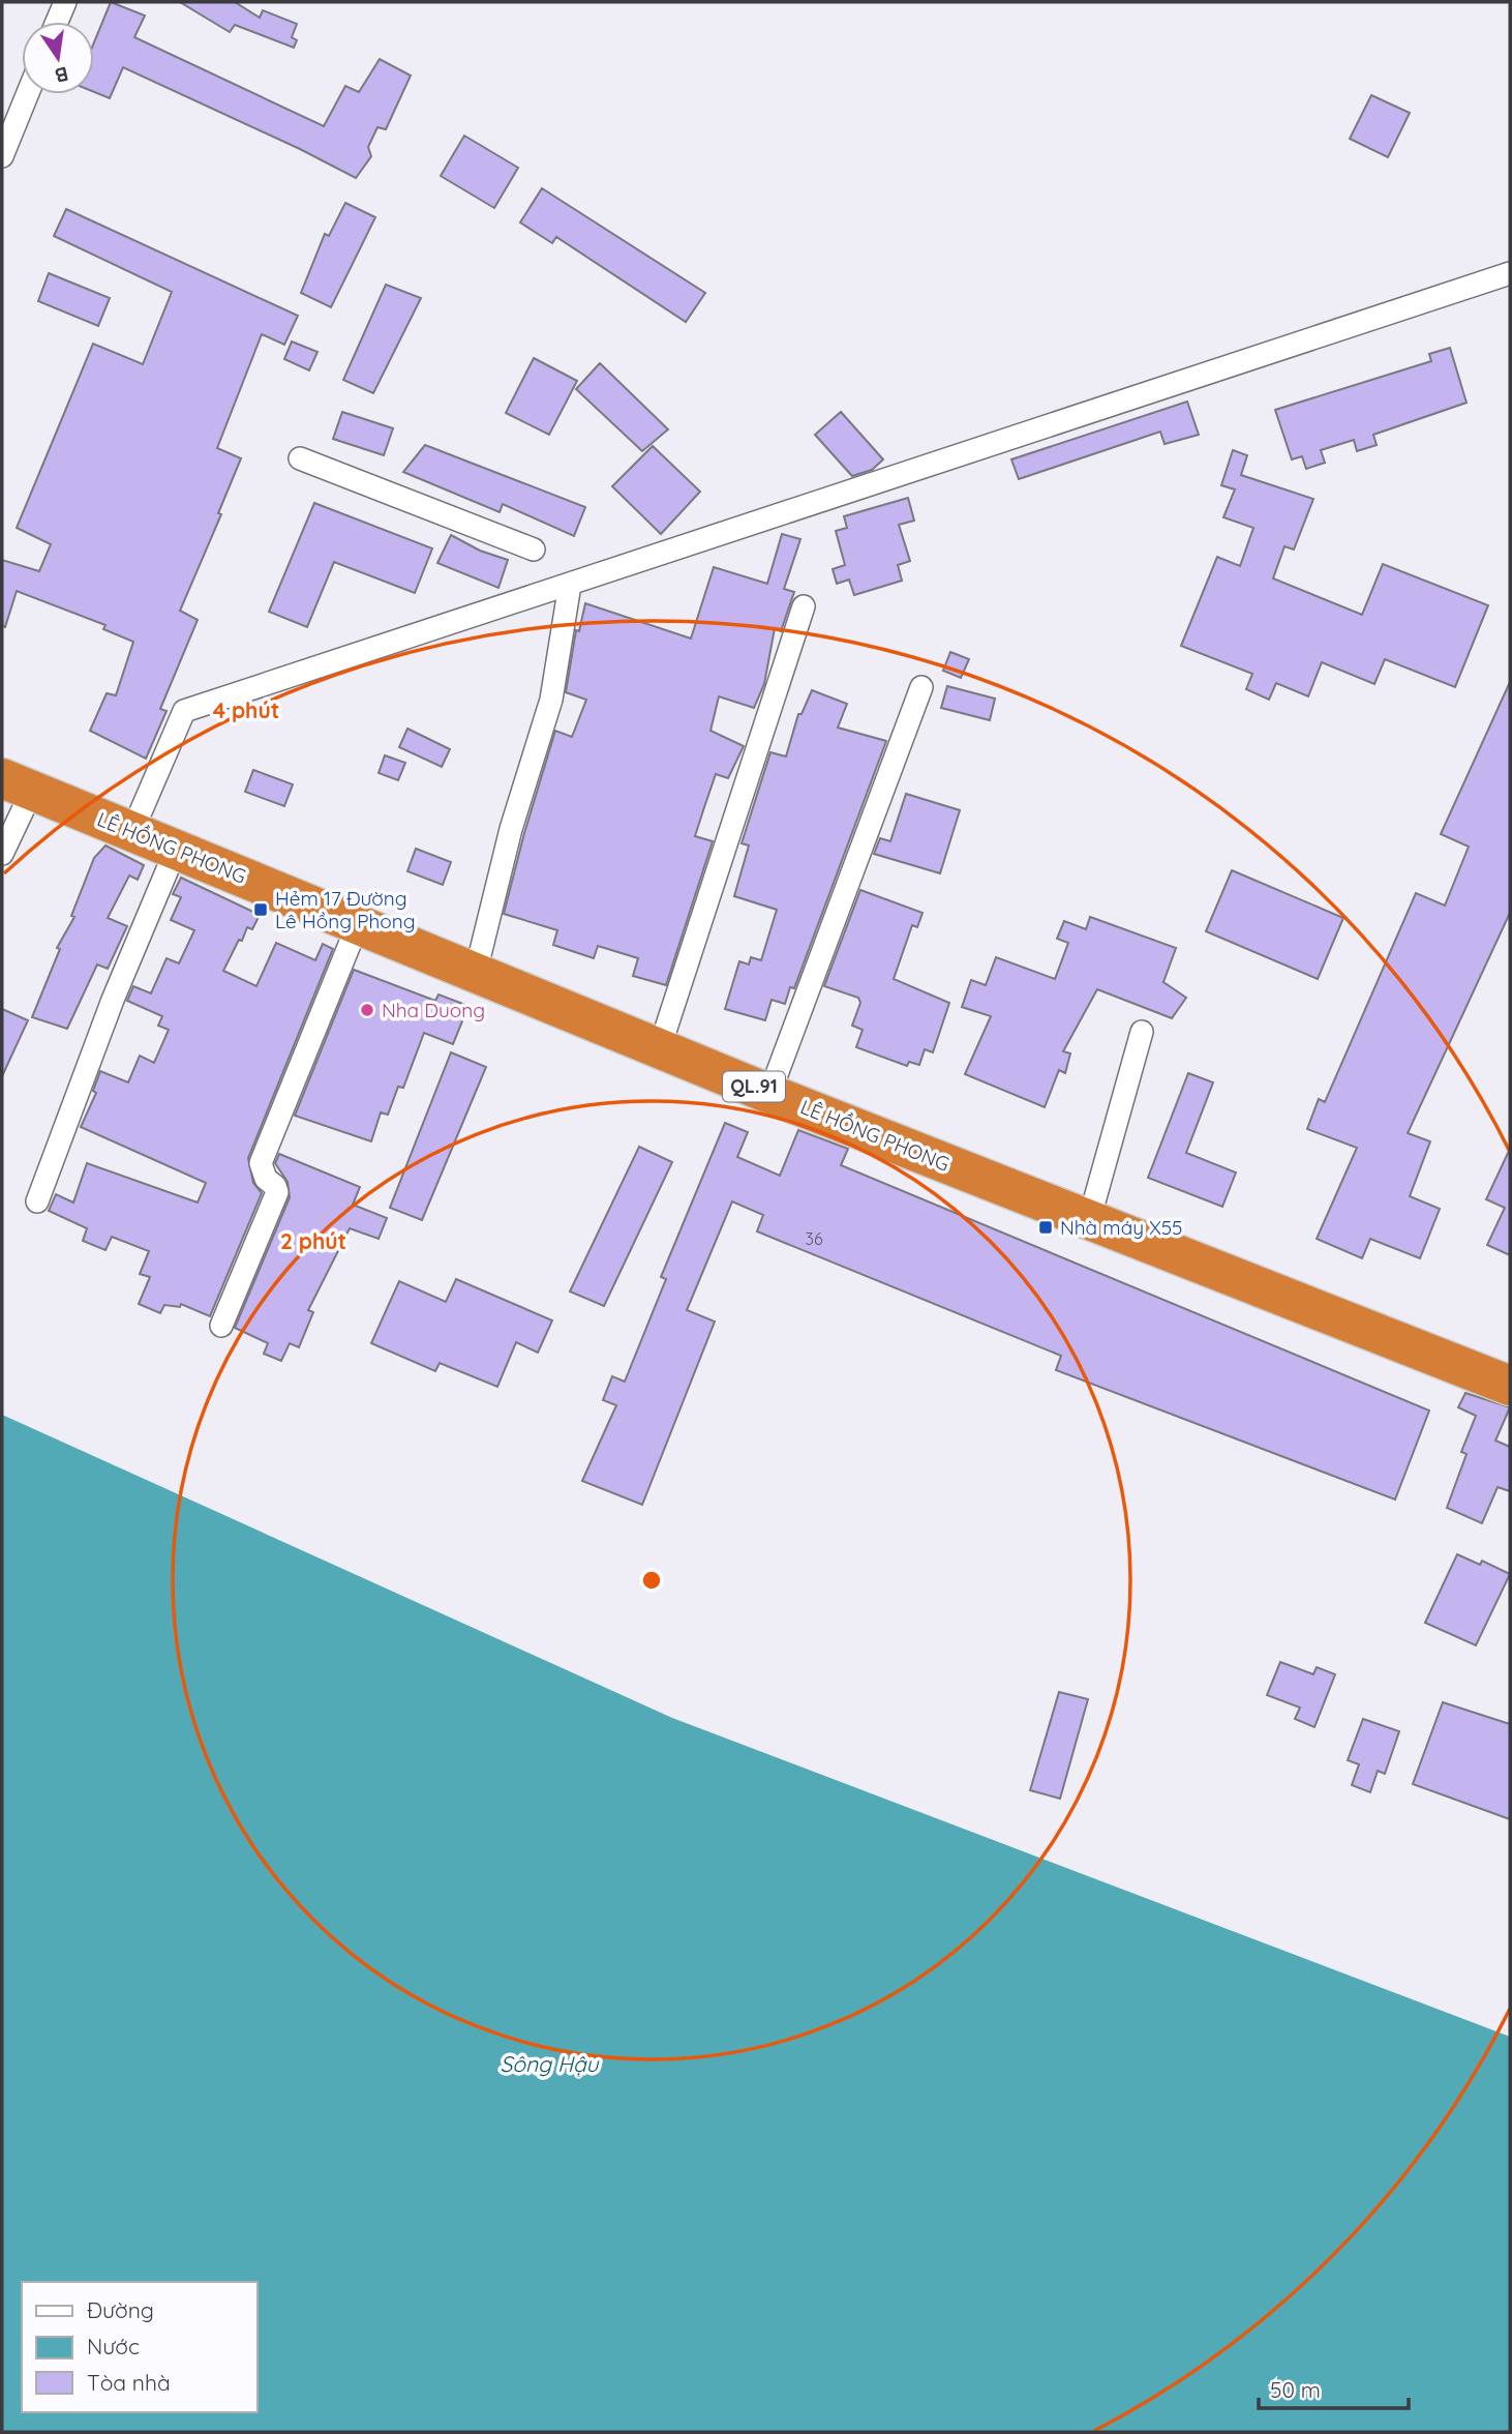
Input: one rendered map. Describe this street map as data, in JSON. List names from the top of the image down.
{
  "streets": {
    "highway": ["LÊ HỒNG PHONG", "QL.91"]
  },
  "water": ["Sông Hậu"],
  "places": {
    "transit": ["Hẻm 17 Đường Lê Hồng Phong", "Nhà máy X55"],
    "other": ["Nha Duong"]
  },
  "house_numbers": ["36"],
  "legend": ["Đường", "Nước", "Tòa nhà"],
  "scale_bar": "50 m",
  "north": "bottom",
  "rings": ["4 phút", "2 phút"]
}
